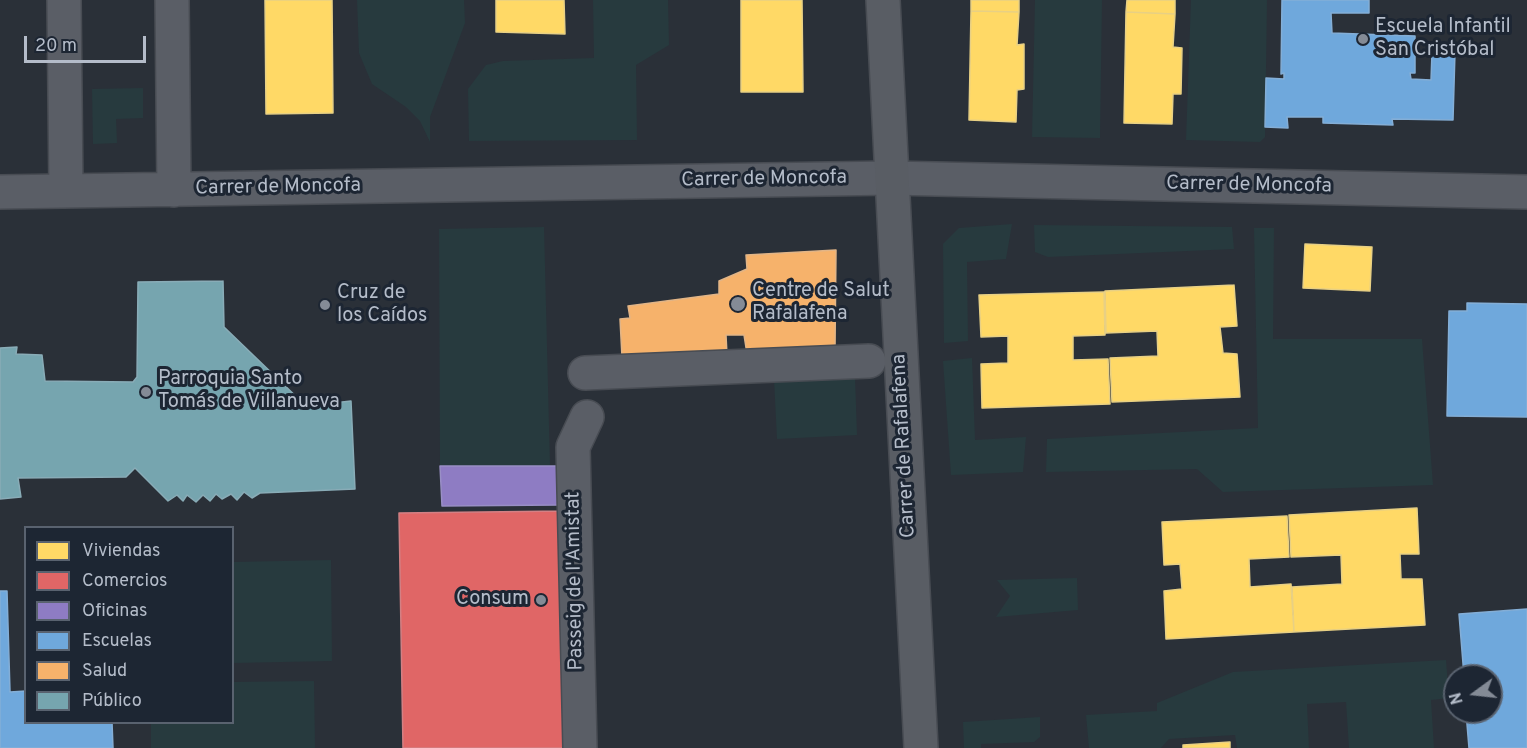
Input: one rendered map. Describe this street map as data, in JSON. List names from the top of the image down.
{
  "streets": {
    "street": ["Carrer de Moncofa", "Carrer de Rafalafena", "Passeig de l'Amistat"]
  },
  "crossings": [
    ["Carrer de Moncofa", "Carrer de Rafalafena"]
  ],
  "places": [
    "Escuela Infantil San Cristóbal",
    "Centre de Salut Rafalafena",
    "Cruz de los Caídos",
    "Parroquia Santo Tomás de Villanueva",
    "Consum"
  ],
  "legend": [
    "Viviendas",
    "Comercios",
    "Oficinas",
    "Escuelas",
    "Salud",
    "Público"
  ],
  "scale_bar": "20 m",
  "north": "left"
}
